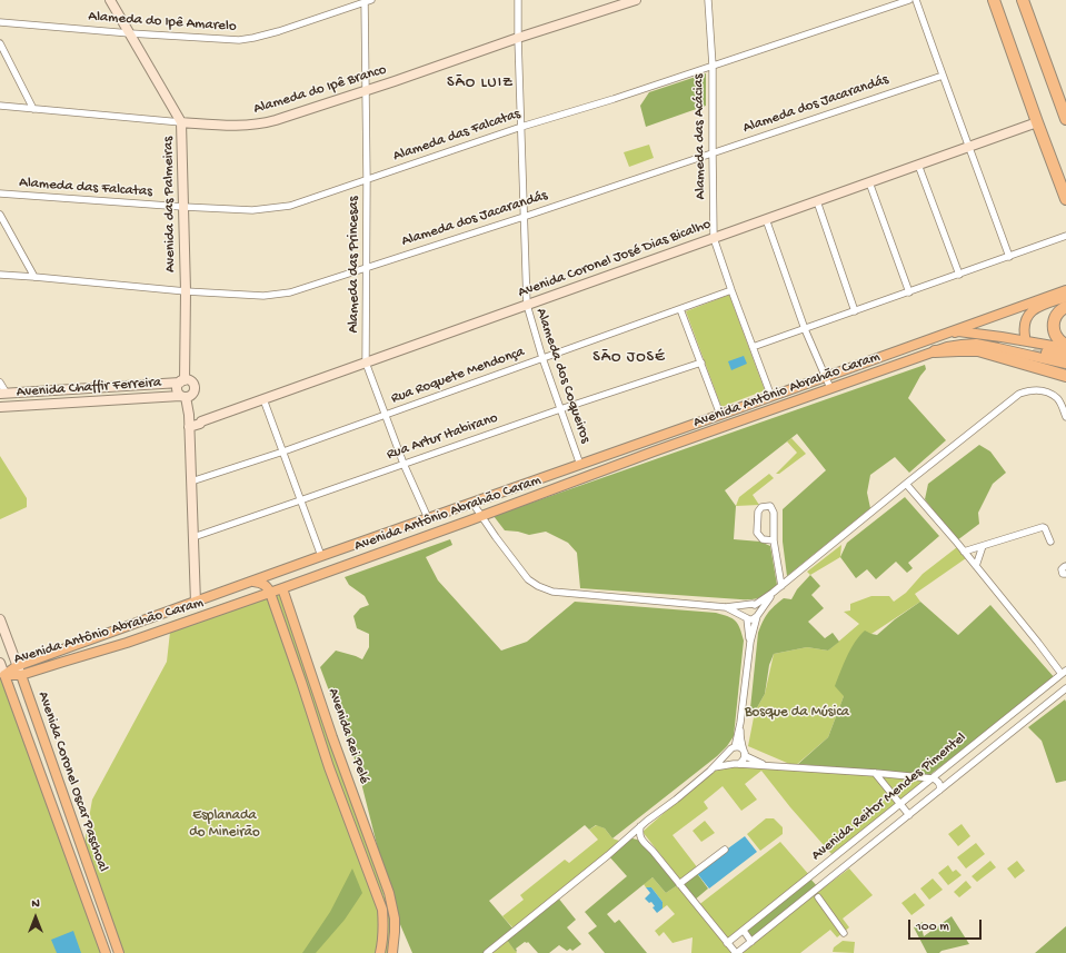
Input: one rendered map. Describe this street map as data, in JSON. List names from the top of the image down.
{
  "streets": {
    "main road": ["Avenida Antônio Abrahão Caram", "Avenida Rei Pelé", "Avenida Coronel Oscar Paschoal"],
    "street": [
      "Alameda do Ipê Amarelo",
      "Alameda do Ipê Branco",
      "Alameda dos Jacarandás",
      "Alameda das Falcatas",
      "Alameda das Acácias",
      "Avenida das Palmeiras",
      "Avenida Coronel José Dias Bicalho",
      "Alameda das Princesas",
      "Rua Roquete Mendonça",
      "Alameda dos Coqueiros",
      "Avenida Chaffir Ferreira",
      "Rua Artur Itabirano",
      "Avenida Reitor Mendes Pimentel"
    ]
  },
  "crossings": [
    ["Alameda do Ipê Amarelo", "Avenida das Palmeiras"],
    ["Alameda do Ipê Amarelo", "Alameda das Princesas"],
    ["Alameda do Ipê Branco", "Avenida das Palmeiras"],
    ["Alameda do Ipê Branco", "Alameda das Princesas"],
    ["Alameda do Ipê Branco", "Alameda dos Coqueiros"],
    ["Alameda dos Jacarandás", "Alameda das Acácias"],
    ["Alameda dos Jacarandás", "Avenida das Palmeiras"],
    ["Alameda dos Jacarandás", "Alameda das Princesas"],
    ["Alameda dos Jacarandás", "Alameda dos Coqueiros"],
    ["Alameda das Falcatas", "Alameda das Acácias"],
    ["Alameda das Falcatas", "Avenida das Palmeiras"],
    ["Alameda das Falcatas", "Alameda das Princesas"],
    ["Alameda das Falcatas", "Alameda dos Coqueiros"],
    ["Alameda das Acácias", "Avenida Coronel José Dias Bicalho"],
    ["Alameda das Acácias", "Rua Roquete Mendonça"],
    ["Alameda das Acácias", "Avenida Antônio Abrahão Caram"],
    ["Avenida das Palmeiras", "Avenida Chaffir Ferreira"],
    ["Avenida Coronel José Dias Bicalho", "Alameda das Princesas"],
    ["Avenida Coronel José Dias Bicalho", "Alameda dos Coqueiros"],
    ["Alameda das Princesas", "Rua Roquete Mendonça"],
    ["Alameda das Princesas", "Avenida Antônio Abrahão Caram"],
    ["Alameda das Princesas", "Rua Artur Itabirano"],
    ["Rua Roquete Mendonça", "Alameda dos Coqueiros"],
    ["Alameda dos Coqueiros", "Avenida Antônio Abrahão Caram"],
    ["Alameda dos Coqueiros", "Rua Artur Itabirano"],
    ["Avenida Antônio Abrahão Caram", "Avenida Rei Pelé"],
    ["Avenida Antônio Abrahão Caram", "Avenida Coronel Oscar Paschoal"]
  ],
  "districts": ["SÃO LUIZ", "SÃO JOSÉ"],
  "parks": ["Bosque da Música", "Esplanada do Mineirão"],
  "scale_bar": "100 m",
  "north": "top"
}
